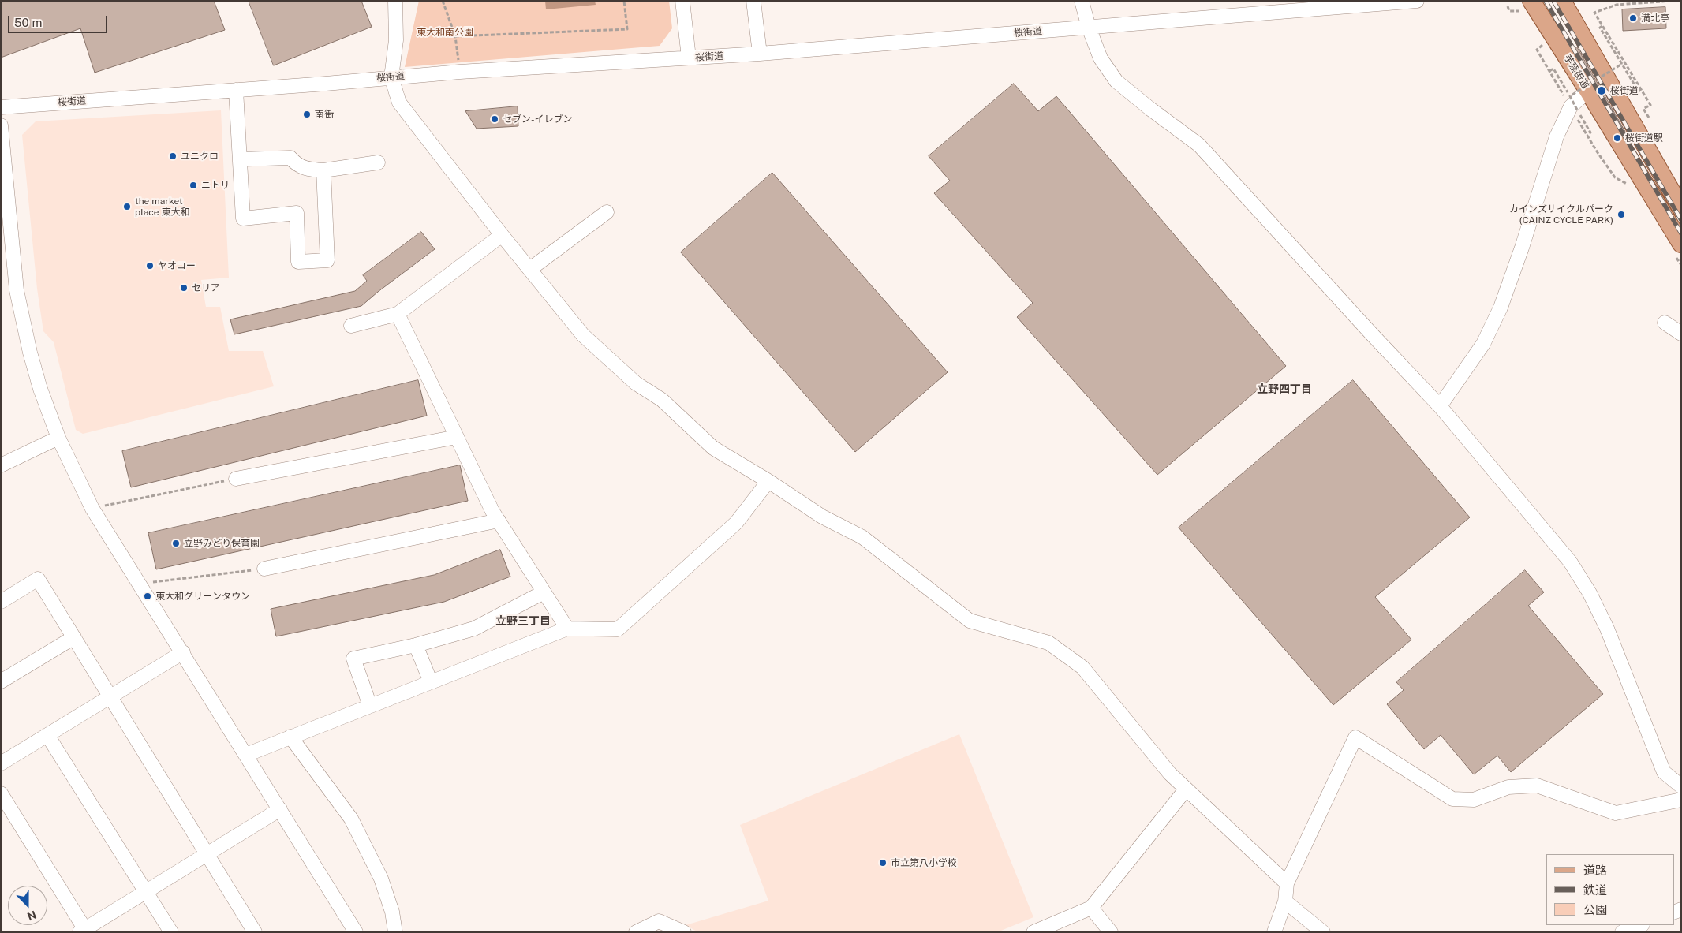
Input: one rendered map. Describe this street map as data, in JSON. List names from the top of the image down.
{
  "streets": {
    "main road": ["芋窪街道"],
    "street": ["桜街道"]
  },
  "districts": ["立野四丁目", "立野三丁目"],
  "parks": ["東大和南公園"],
  "places": [
    "満北亭",
    "桜街道",
    "南街",
    "セブン-イレブン",
    "桜街道駅",
    "ユニクロ",
    "ニトリ",
    "the market place 東大和",
    "カインズサイクルパーク (CAINZ CYCLE PARK)",
    "ヤオコー",
    "セリア",
    "立野みどり保育園",
    "東大和グリーンタウン",
    "市立第八小学校"
  ],
  "legend": ["道路", "鉄道", "公園"],
  "scale_bar": "50 m",
  "north": "bottom"
}
